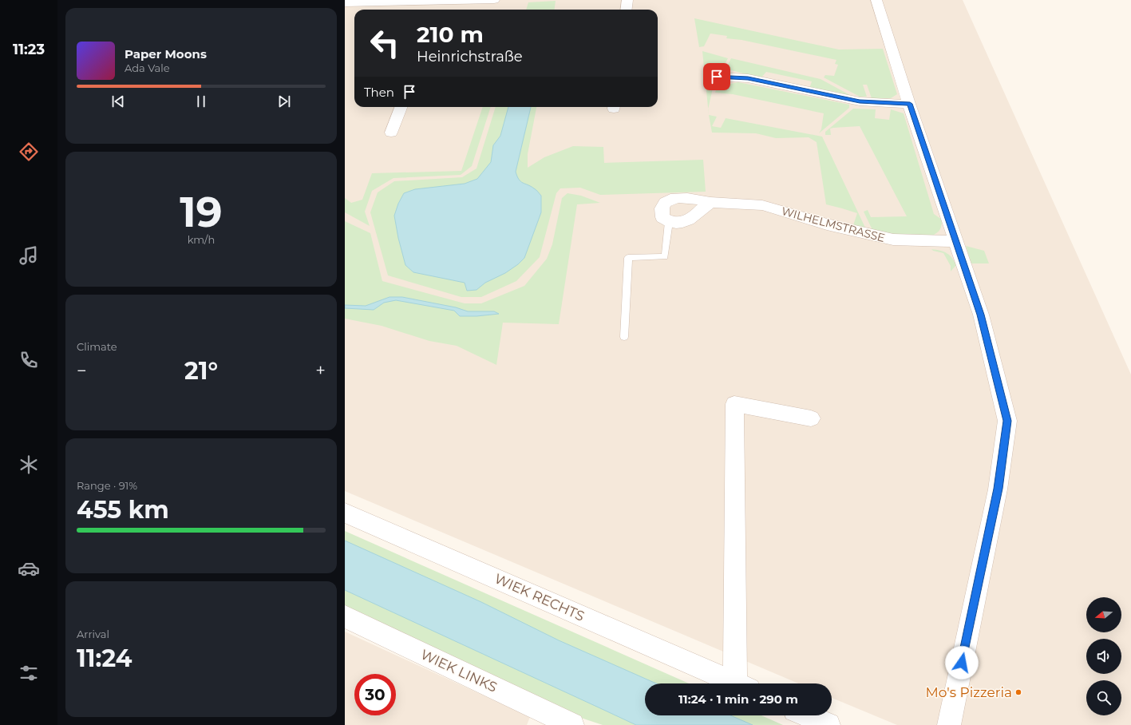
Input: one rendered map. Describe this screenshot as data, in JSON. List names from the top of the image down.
{
  "streets": {
    "street": ["WILHELMSTRASSE", "WIEK RECHTS", "WIEK LINKS"]
  },
  "places": ["Mo's Pizzeria"],
  "north": "left",
  "page": {
    "tabs": "11:23",
    "turn": ["210 m", "Heinrichstraße"],
    "song": ["Paper Moons", "Ada Vale"],
    "then": "Then",
    "tile": [
      ["19", "km/h"],
      "Climate",
      ["Range · 91%", "455 km"],
      ["Arrival", "11:24"]
    ],
    "heat": ["−", "21°", "+"],
    "limit": "30",
    "trip": "11:24 · 1 min · 290 m"
  }
}
